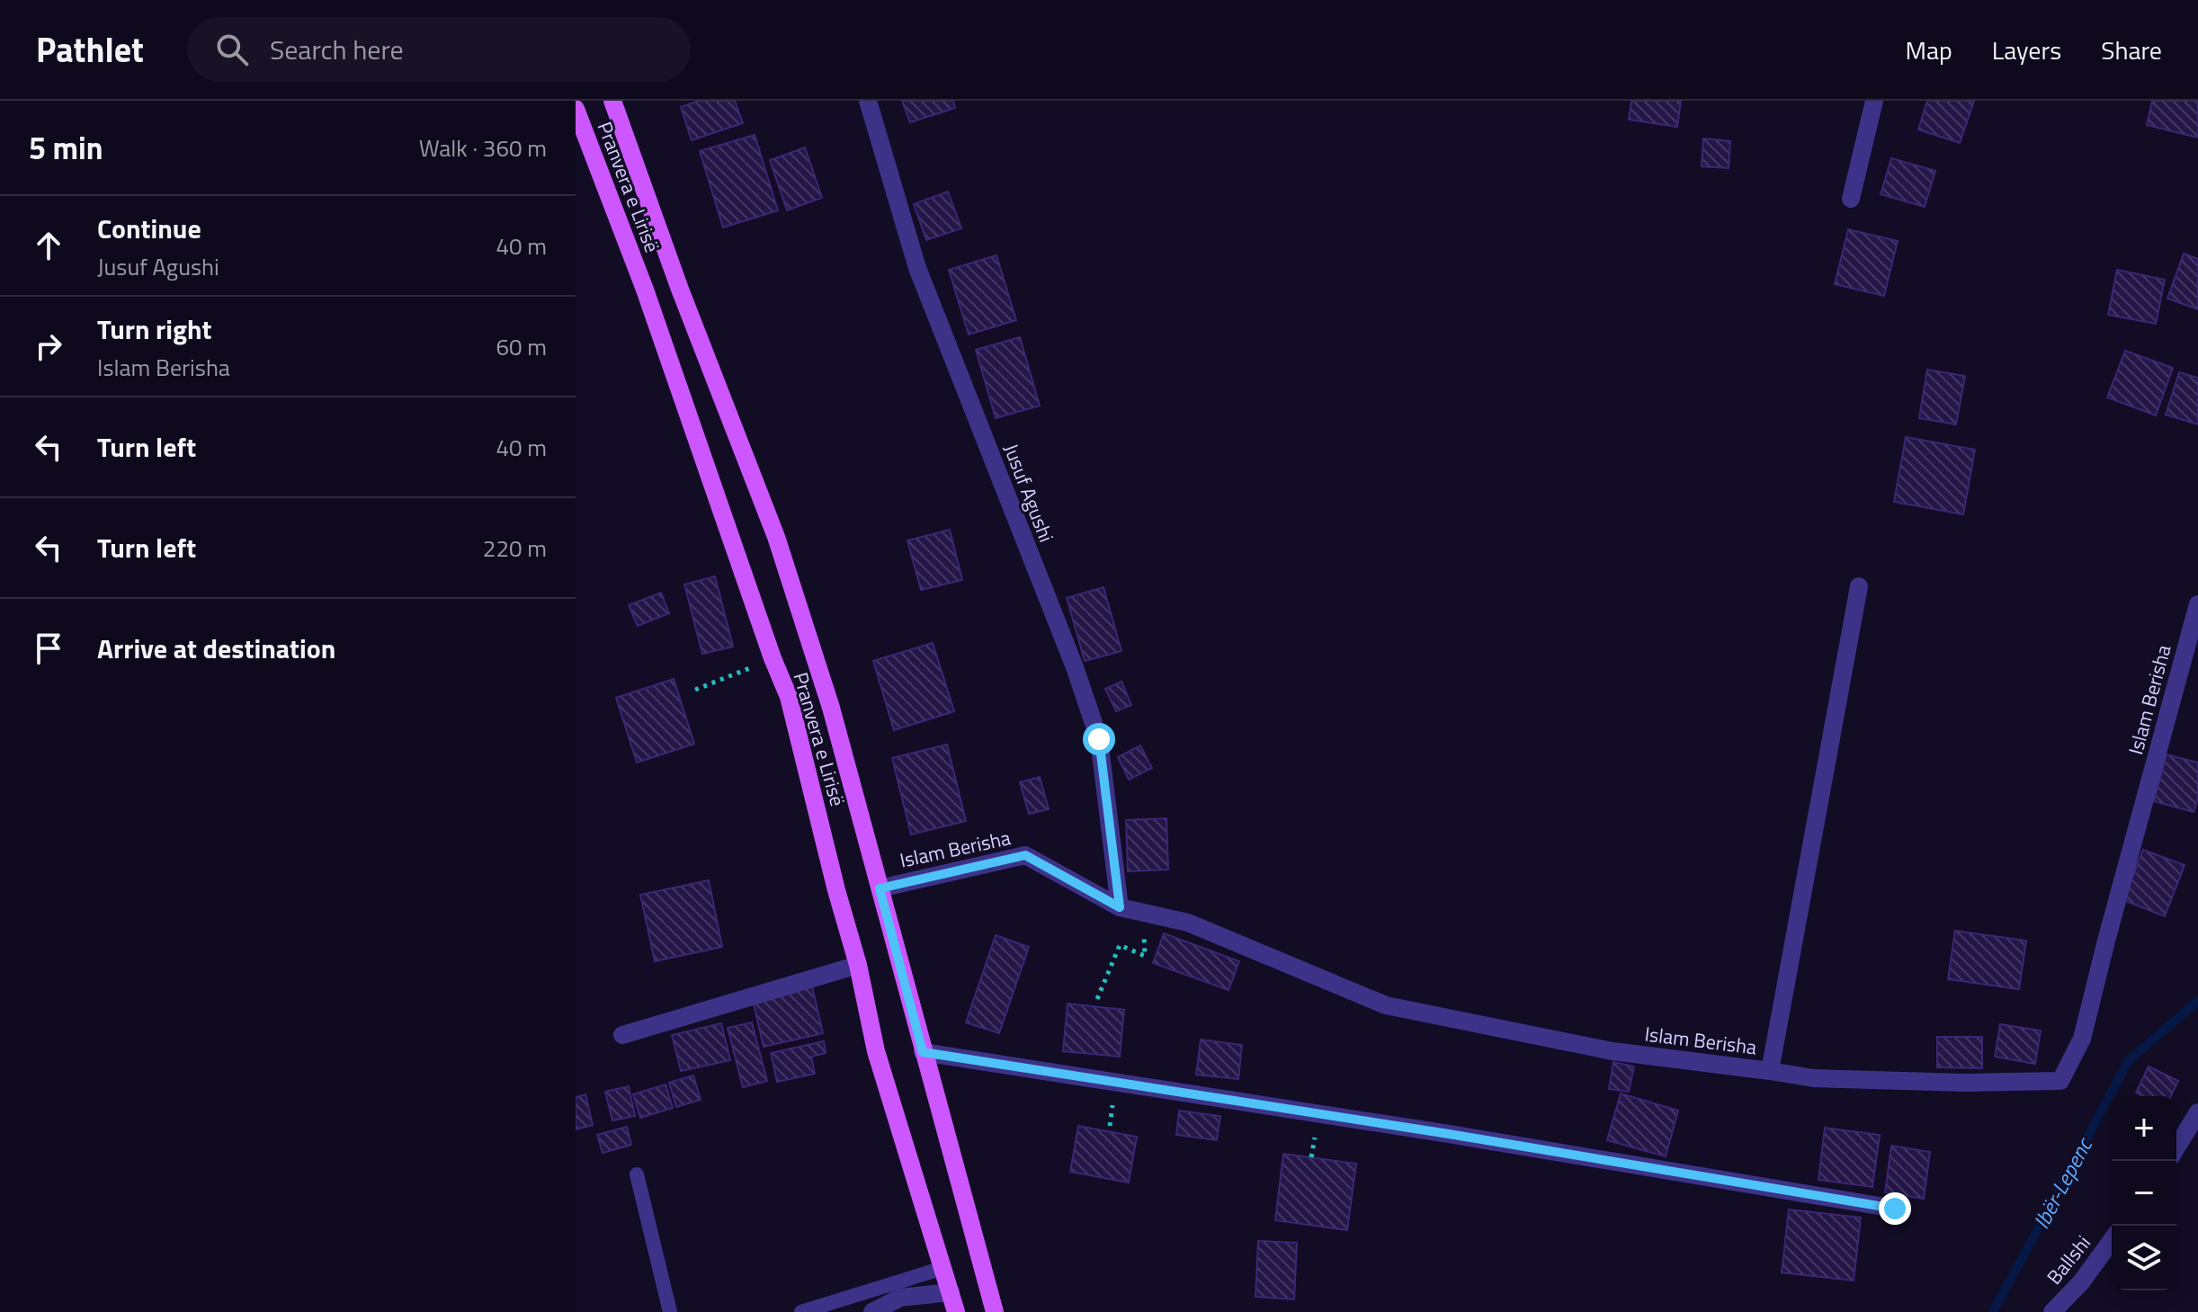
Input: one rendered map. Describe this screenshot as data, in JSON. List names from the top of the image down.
{
  "streets": {
    "main road": ["Pranvera e Lirisë"],
    "street": ["Jusuf Agushi", "Islam Berisha", "Ballshi"]
  },
  "crossings": [
    ["Pranvera e Lirisë", "Islam Berisha"],
    ["Jusuf Agushi", "Islam Berisha"]
  ],
  "water": ["Ibër-Lepenc"],
  "page": {
    "header": "Pathlet",
    "search": "Search here",
    "nav": ["Map", "Layers", "Share"],
    "heading": ["5 min", "Walk · 360 m"],
    "list": [
      ["Continue", "Jusuf Agushi", "40 m"],
      ["Turn right", "Islam Berisha", "60 m"],
      ["Turn left", "40 m"],
      ["Turn left", "220 m"],
      "Arrive at destination"
    ],
    "map_buttons": ["+", "−"]
  }
}
